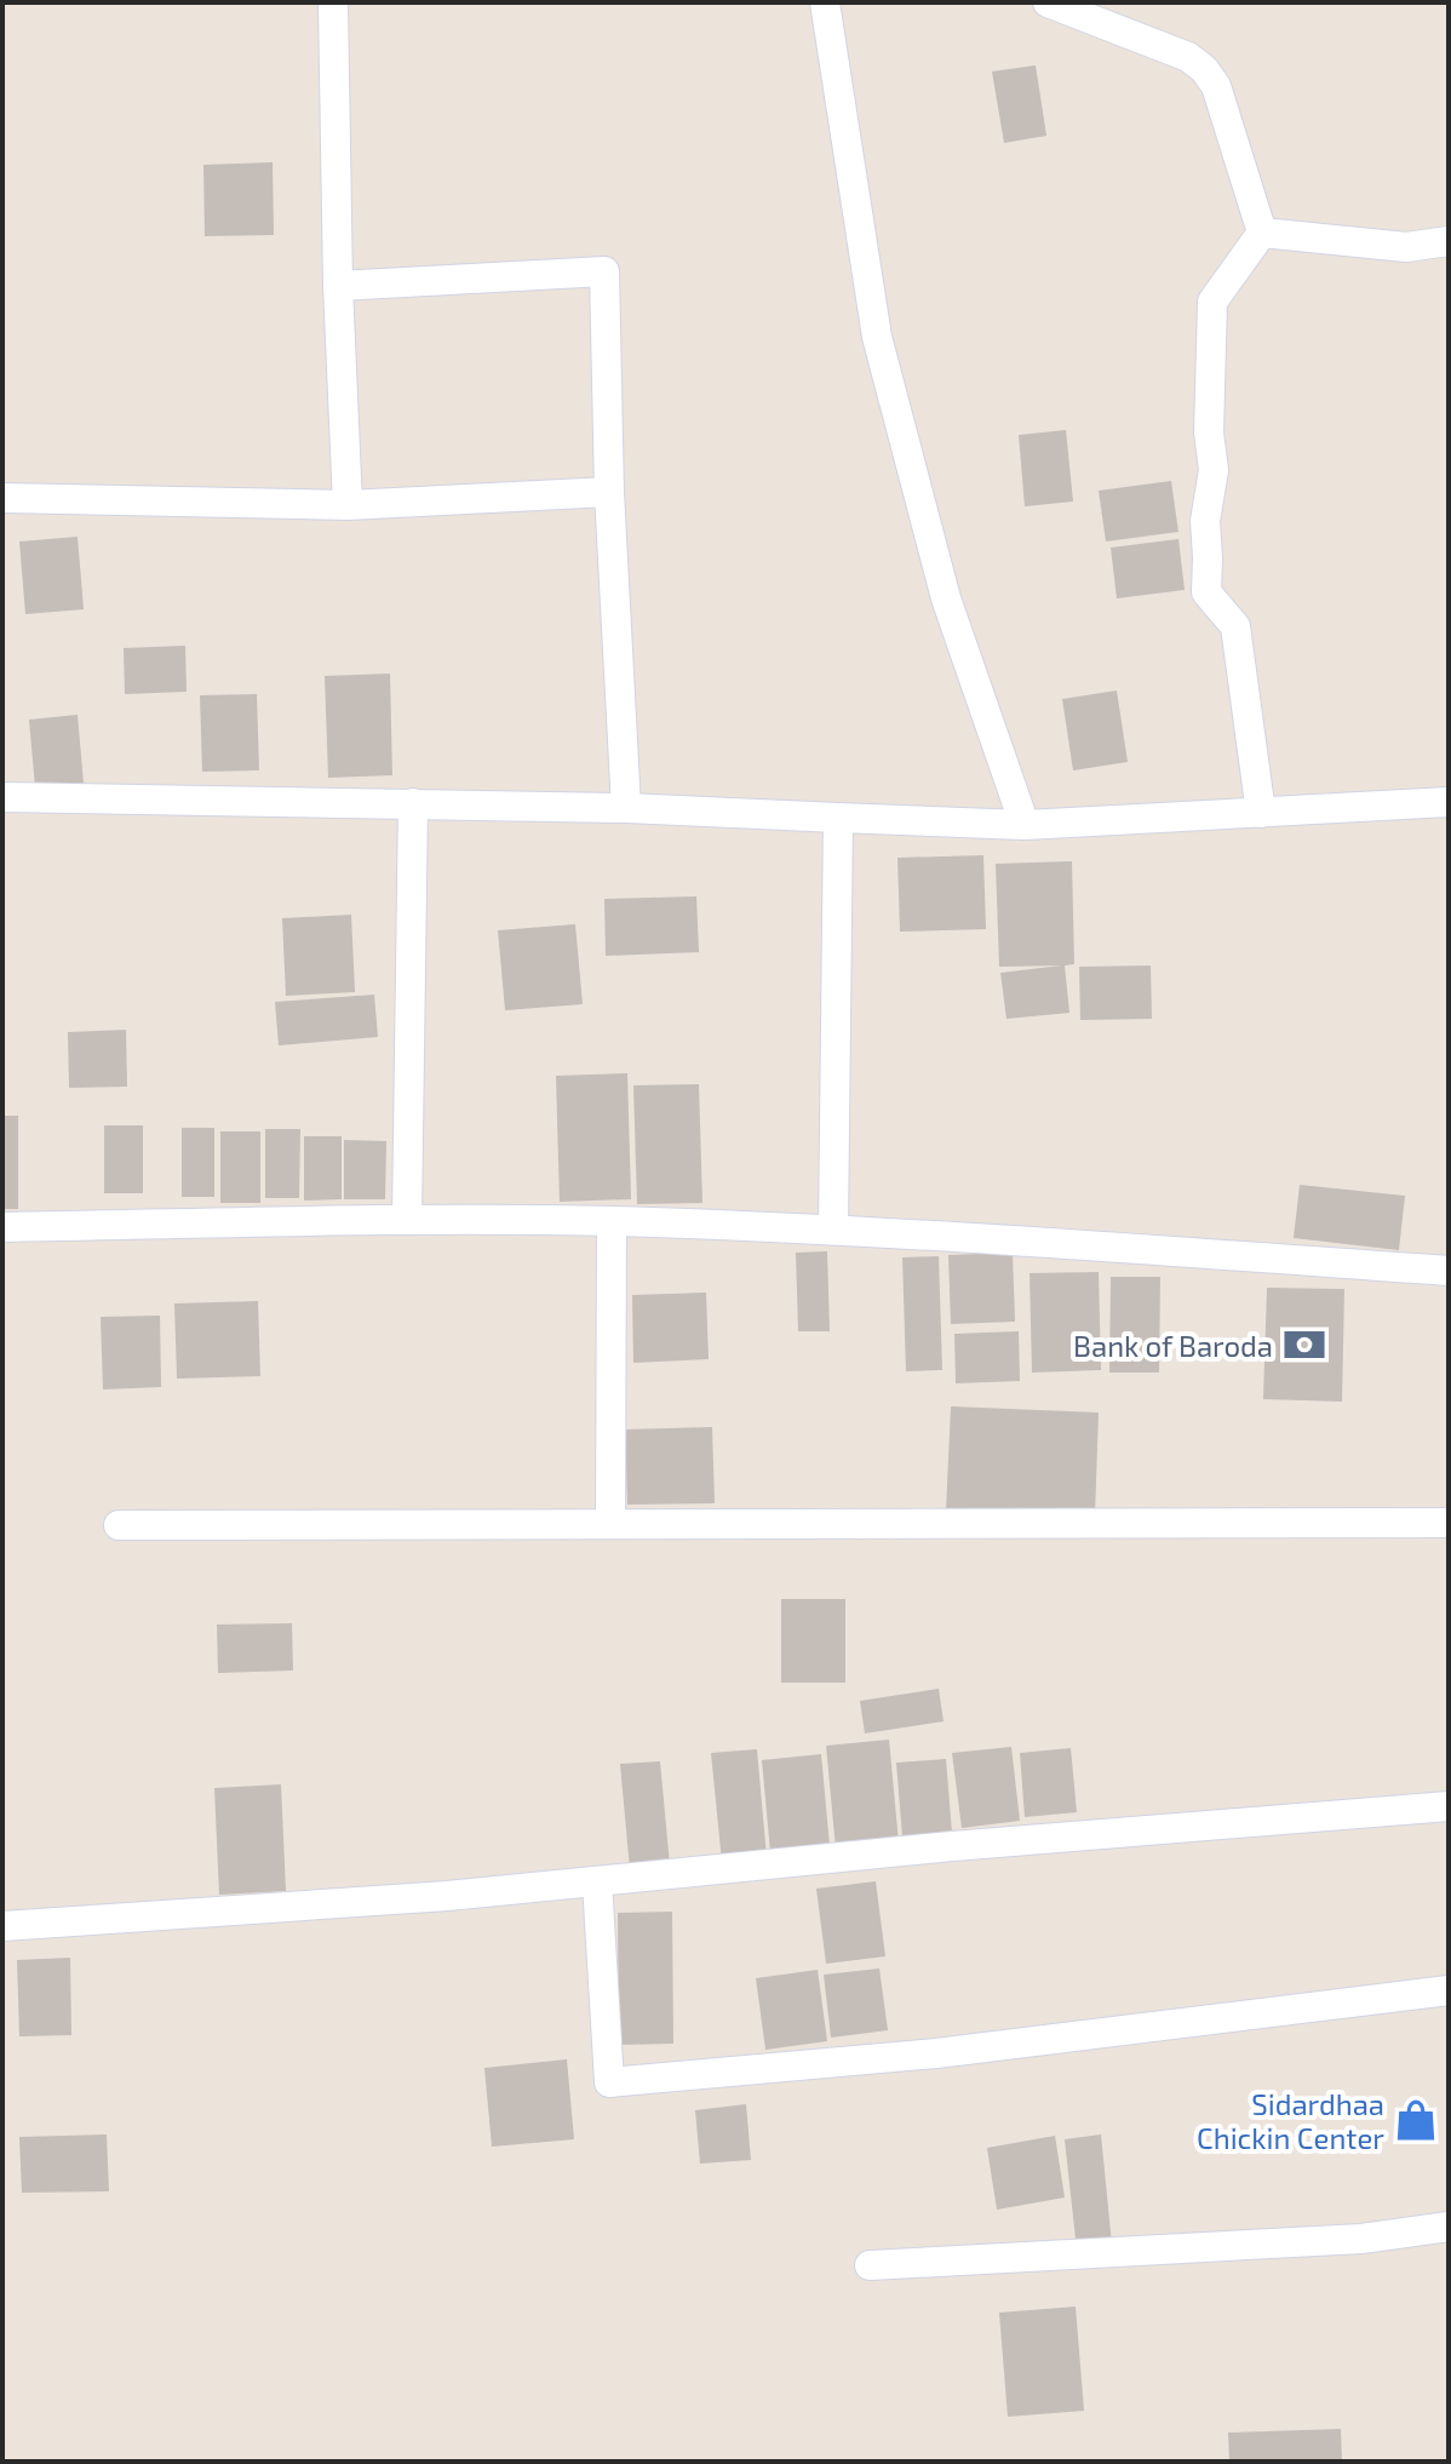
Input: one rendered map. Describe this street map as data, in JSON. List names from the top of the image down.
{
  "places": {
    "bank": ["Bank of Baroda"],
    "shop": ["Sidardhaa Chickin Center"]
  }
}
